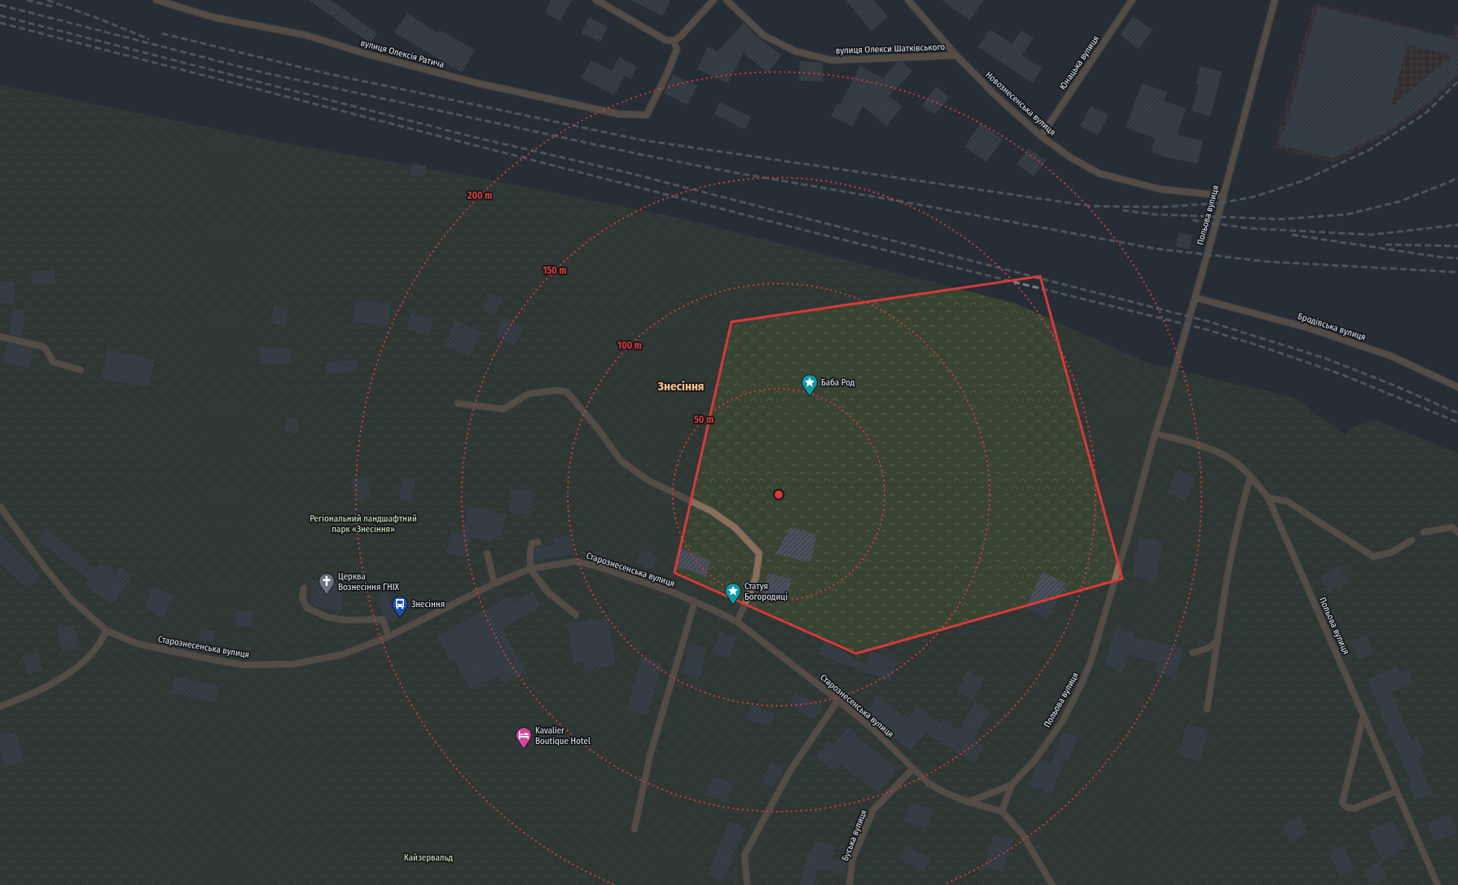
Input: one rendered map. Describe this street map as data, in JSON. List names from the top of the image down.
{
  "streets": {
    "street": [
      "вулиця Олекси Шатківського",
      "вулиця Олексія Ратича",
      "Юнацька вулиця",
      "Новознесенська вулиця",
      "Польова вулиця",
      "Бродівська вулиця",
      "Старознесенська вулиця",
      "Буська вулиця"
    ]
  },
  "crossings": [
    ["вулиця Олекси Шатківського", "Новознесенська вулиця"],
    ["Юнацька вулиця", "Новознесенська вулиця"],
    ["Новознесенська вулиця", "Польова вулиця"],
    ["Польова вулиця", "Бродівська вулиця"],
    ["Польова вулиця", "Старознесенська вулиця"],
    ["Старознесенська вулиця", "Буська вулиця"]
  ],
  "districts": ["Знесіння"],
  "parks": ["Регіональний ландшафтний парк «Знесіння»", "Кайзервальд"],
  "places": {
    "place": ["Баба Род", "Статуя Богородиці"],
    "church": ["Церква Вознесіння ГНІХ"],
    "bus stop": ["Знесіння"],
    "hotel": ["Kavalier Boutique Hotel"]
  },
  "rings": [
    "200 m",
    "150 m",
    "100 m",
    "50 m"
  ]
}
